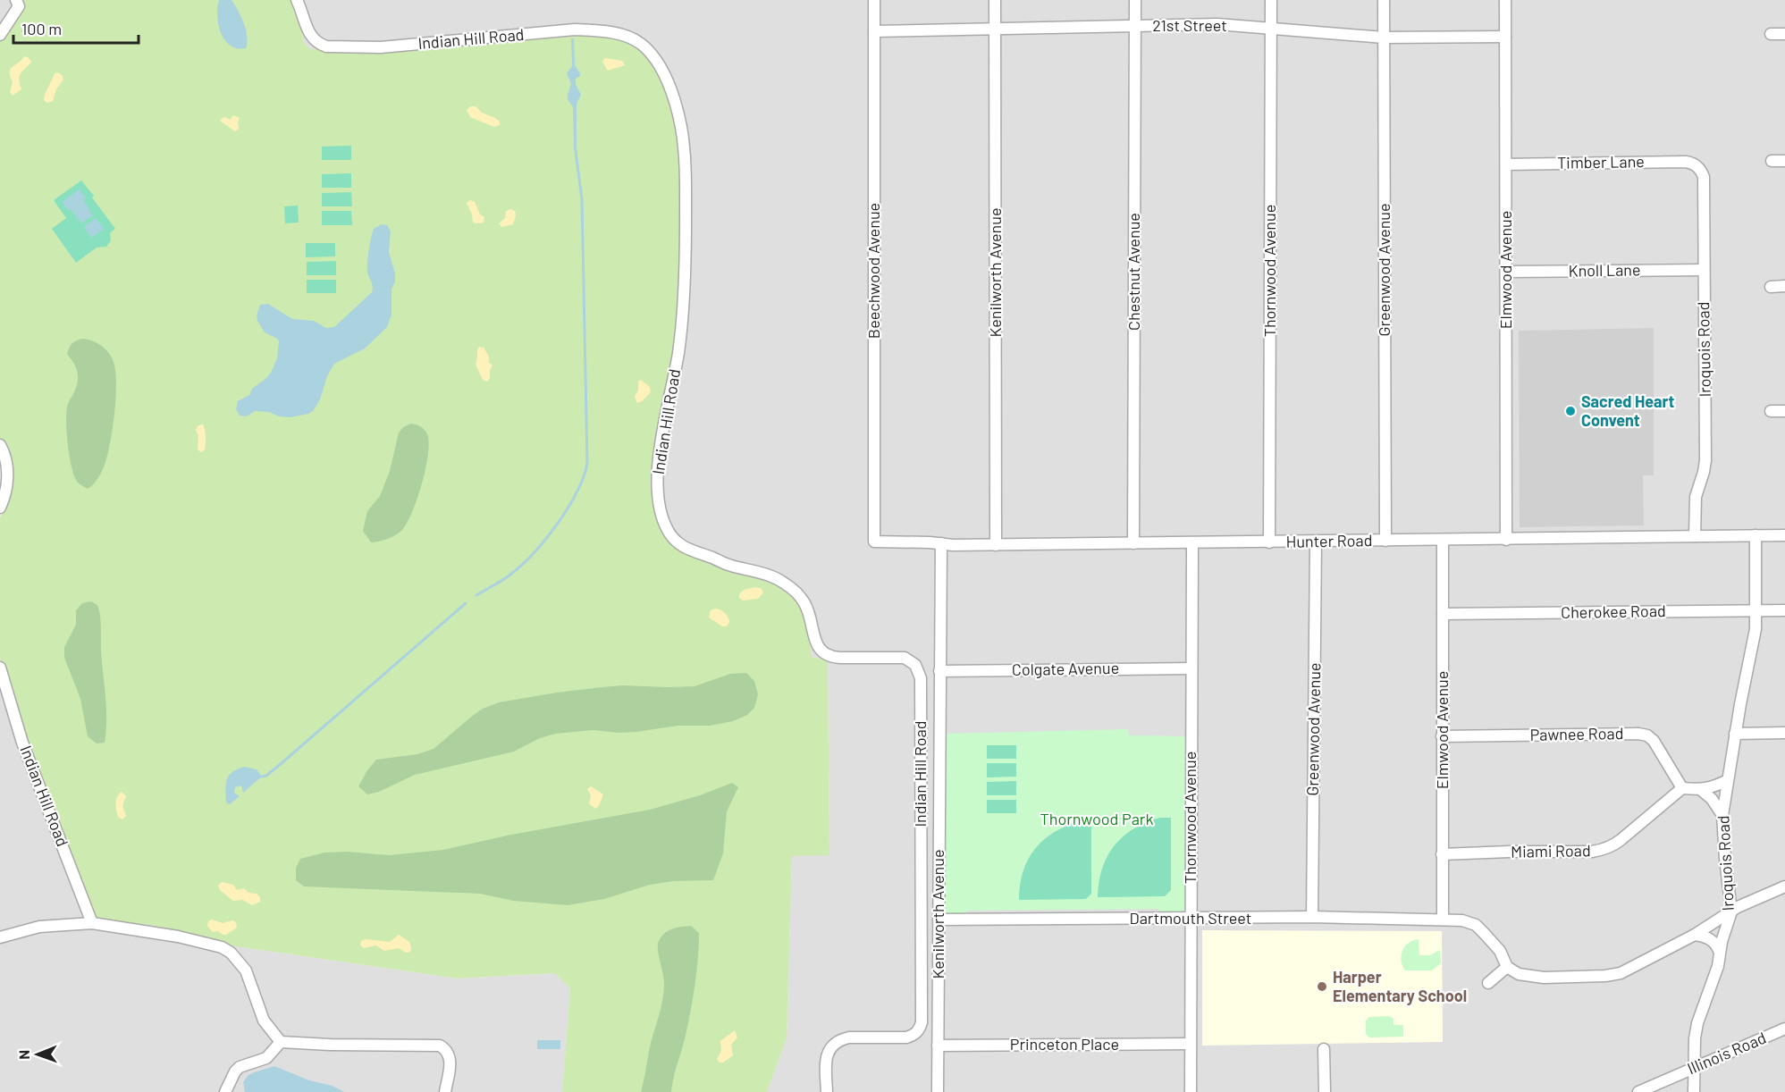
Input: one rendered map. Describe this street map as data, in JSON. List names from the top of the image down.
{
  "streets": {
    "street": [
      "21st Street",
      "Indian Hill Road",
      "Timber Lane",
      "Greenwood Avenue",
      "Elmwood Avenue",
      "Beechwood Avenue",
      "Thornwood Avenue",
      "Knoll Lane",
      "Chestnut Avenue",
      "Kenilworth Avenue",
      "Iroquois Road",
      "Hunter Road",
      "Cherokee Road",
      "Colgate Avenue",
      "Pawnee Road",
      "Miami Road",
      "Dartmouth Street",
      "Princeton Place",
      "Illinois Road"
    ]
  },
  "crossings": [
    ["21st Street", "Greenwood Avenue"],
    ["21st Street", "Elmwood Avenue"],
    ["21st Street", "Beechwood Avenue"],
    ["21st Street", "Thornwood Avenue"],
    ["21st Street", "Chestnut Avenue"],
    ["21st Street", "Kenilworth Avenue"],
    ["Timber Lane", "Elmwood Avenue"],
    ["Timber Lane", "Iroquois Road"],
    ["Greenwood Avenue", "Hunter Road"],
    ["Greenwood Avenue", "Dartmouth Street"],
    ["Elmwood Avenue", "Knoll Lane"],
    ["Elmwood Avenue", "Hunter Road"],
    ["Elmwood Avenue", "Cherokee Road"],
    ["Elmwood Avenue", "Pawnee Road"],
    ["Elmwood Avenue", "Miami Road"],
    ["Elmwood Avenue", "Dartmouth Street"],
    ["Beechwood Avenue", "Hunter Road"],
    ["Thornwood Avenue", "Hunter Road"],
    ["Thornwood Avenue", "Colgate Avenue"],
    ["Thornwood Avenue", "Dartmouth Street"],
    ["Thornwood Avenue", "Princeton Place"],
    ["Knoll Lane", "Iroquois Road"],
    ["Chestnut Avenue", "Hunter Road"],
    ["Kenilworth Avenue", "Hunter Road"],
    ["Kenilworth Avenue", "Colgate Avenue"],
    ["Kenilworth Avenue", "Dartmouth Street"],
    ["Kenilworth Avenue", "Princeton Place"],
    ["Iroquois Road", "Hunter Road"],
    ["Iroquois Road", "Cherokee Road"],
    ["Iroquois Road", "Illinois Road"],
    ["Pawnee Road", "Miami Road"]
  ],
  "parks": ["Thornwood Park"],
  "places": ["Sacred Heart Convent", "Harper Elementary School"],
  "scale_bar": "100 m",
  "north": "left"
}
